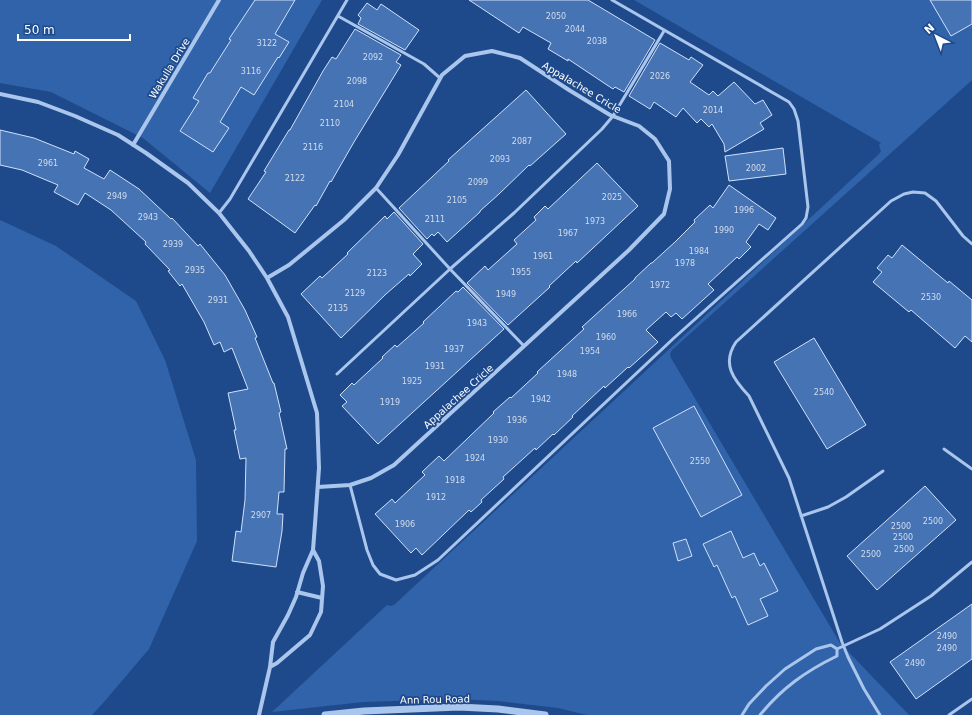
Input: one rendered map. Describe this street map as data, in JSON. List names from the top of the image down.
{
  "streets": {
    "street": ["Wakulla Drive", "Appalachee Cricle", "Ann Rou Road"]
  },
  "house_numbers": [
    "2050",
    "2044",
    "2038",
    "3122",
    "2092",
    "3116",
    "2026",
    "2098",
    "2104",
    "2014",
    "2110",
    "2087",
    "2116",
    "2093",
    "2961",
    "2002",
    "2122",
    "2099",
    "2949",
    "2025",
    "2105",
    "1996",
    "2943",
    "2111",
    "1973",
    "1990",
    "1967",
    "2939",
    "1984",
    "1961",
    "1978",
    "2935",
    "1955",
    "2123",
    "1972",
    "2129",
    "1949",
    "2530",
    "2931",
    "2135",
    "1966",
    "1943",
    "1960",
    "1937",
    "1954",
    "1931",
    "1948",
    "1925",
    "2540",
    "1942",
    "1919",
    "1936",
    "1930",
    "1924",
    "2550",
    "1918",
    "1912",
    "2907",
    "2500",
    "1906",
    "2500",
    "2500",
    "2500",
    "2500",
    "2490",
    "2490",
    "2490"
  ],
  "scale_bar": "50 m",
  "north": "top left"
}
